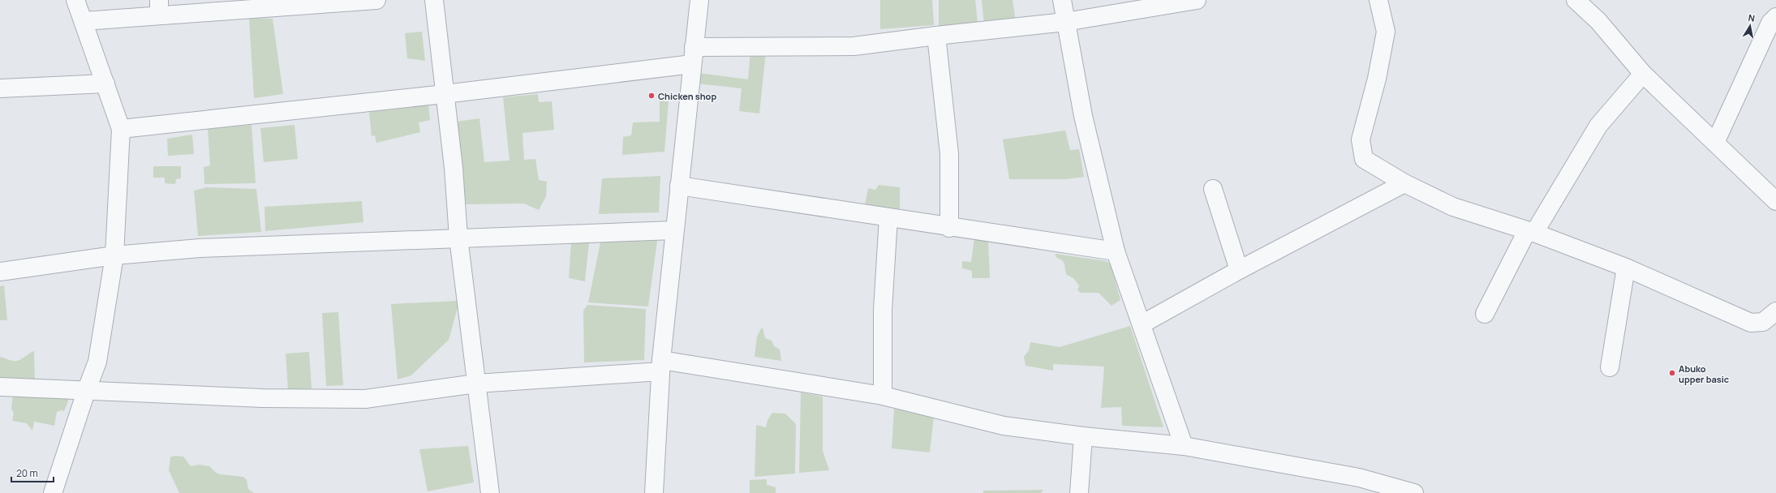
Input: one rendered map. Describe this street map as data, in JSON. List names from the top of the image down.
{
  "places": ["Chicken shop", "Abuko upper basic"],
  "scale_bar": "20 m",
  "north": "top"
}
